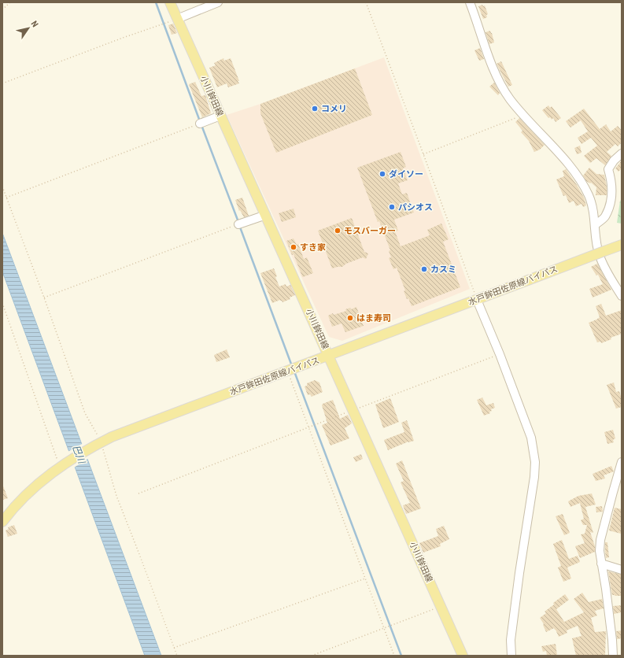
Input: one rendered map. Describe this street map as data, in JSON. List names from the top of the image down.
{
  "streets": {
    "main road": ["小川鉾田線", "水戸鉾田佐原線バイパス"]
  },
  "crossings": [
    ["小川鉾田線", "水戸鉾田佐原線バイパス"]
  ],
  "water": ["巴川"],
  "places": [
    "コメリ",
    "ダイソー",
    "パシオス",
    "モスバーガー",
    "すき家",
    "カスミ",
    "はま寿司"
  ],
  "north": "top right"
}
